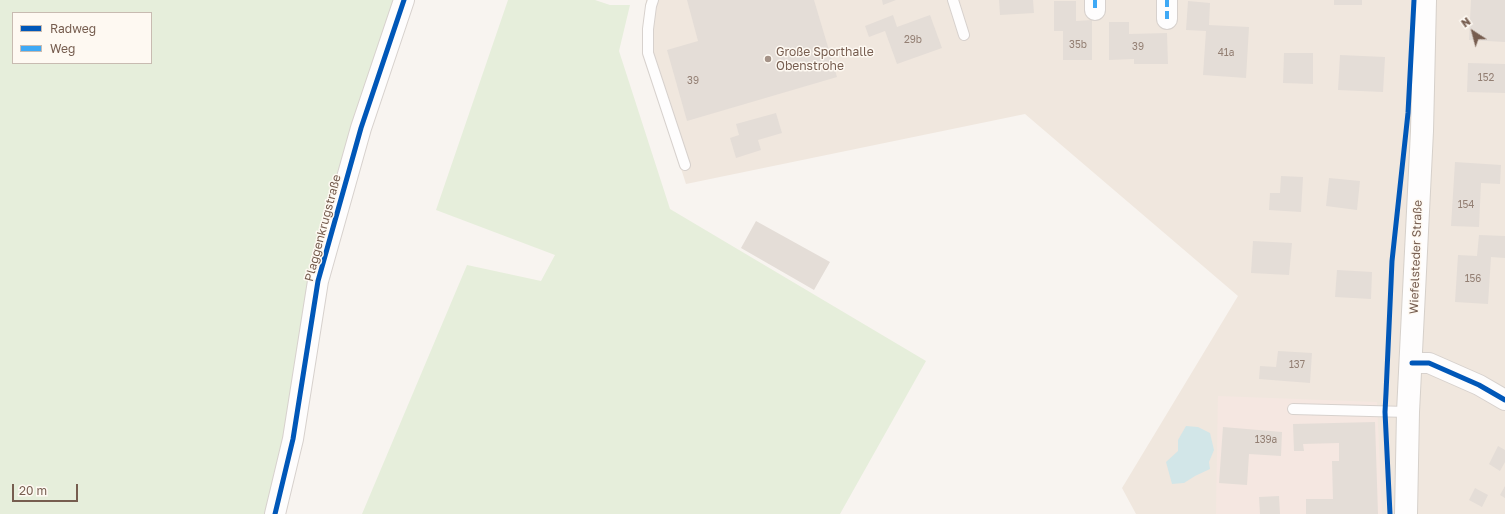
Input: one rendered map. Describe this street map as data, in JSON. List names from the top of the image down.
{
  "streets": {
    "main road": ["Wiefelsteder Straße"],
    "street": ["Plaggenkrugstraße"]
  },
  "places": ["Große Sporthalle Obenstrohe"],
  "house_numbers": [
    "29b",
    "35b",
    "39",
    "41a",
    "152",
    "39",
    "154",
    "156",
    "137",
    "139a"
  ],
  "legend": ["Radweg", "Weg"],
  "scale_bar": "20 m",
  "north": "top left"
}
